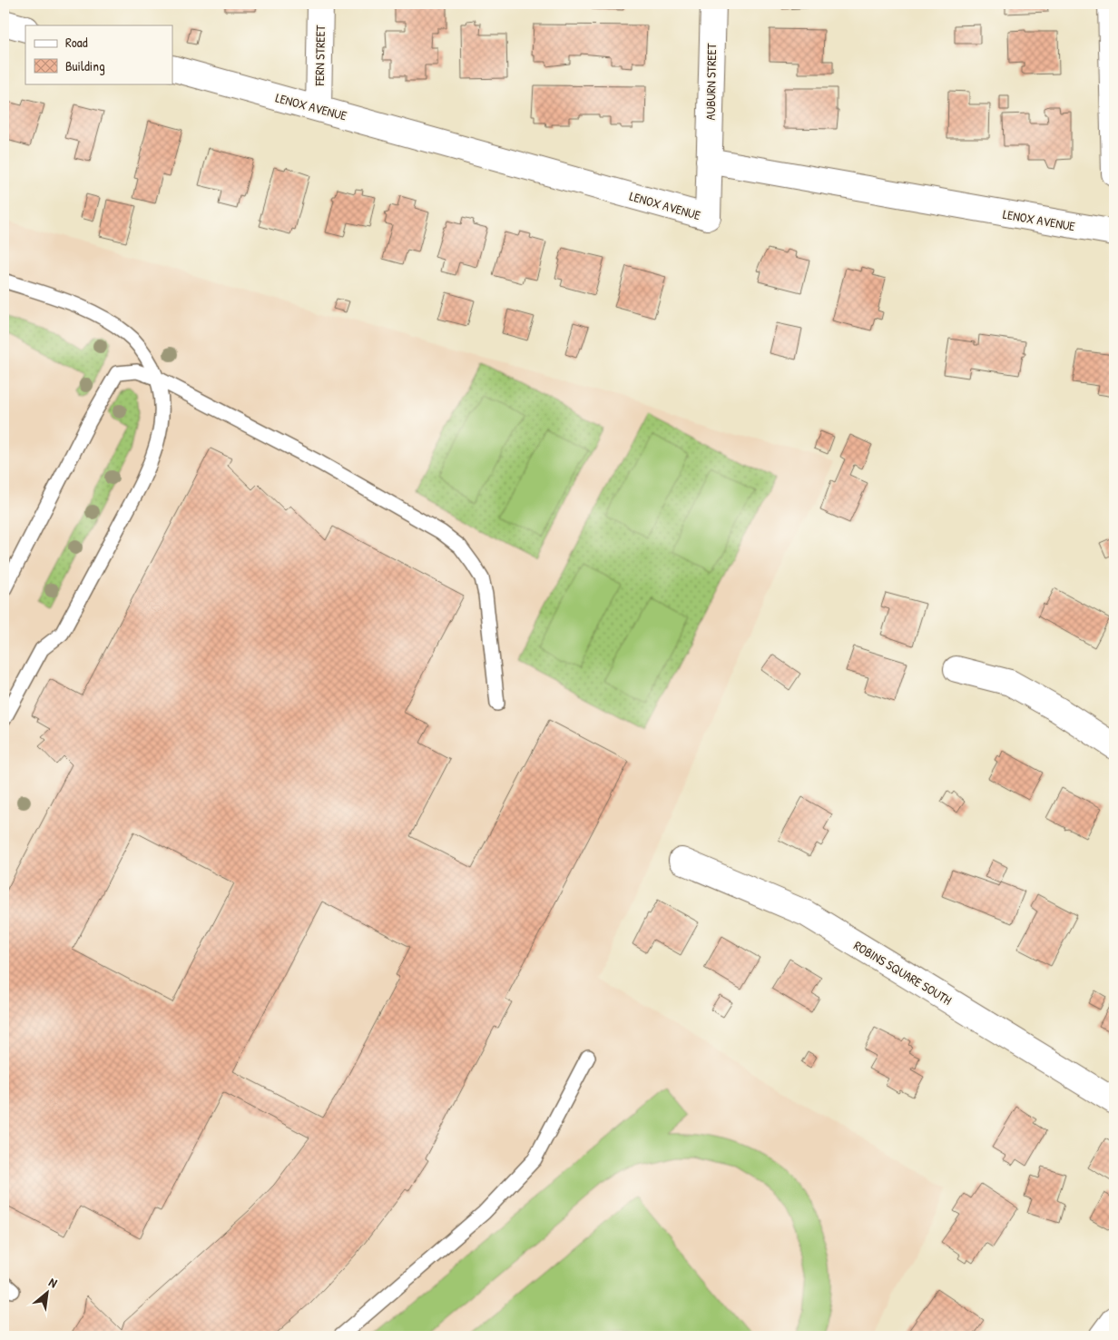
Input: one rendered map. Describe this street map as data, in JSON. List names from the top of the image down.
{
  "streets": {
    "street": [
      "FERN STREET",
      "AUBURN STREET",
      "LENOX AVENUE",
      "ROBINS SQUARE SOUTH"
    ]
  },
  "crossings": [
    ["FERN STREET", "LENOX AVENUE"],
    ["AUBURN STREET", "LENOX AVENUE"]
  ],
  "legend": ["Road", "Building"],
  "north": "top right"
}
